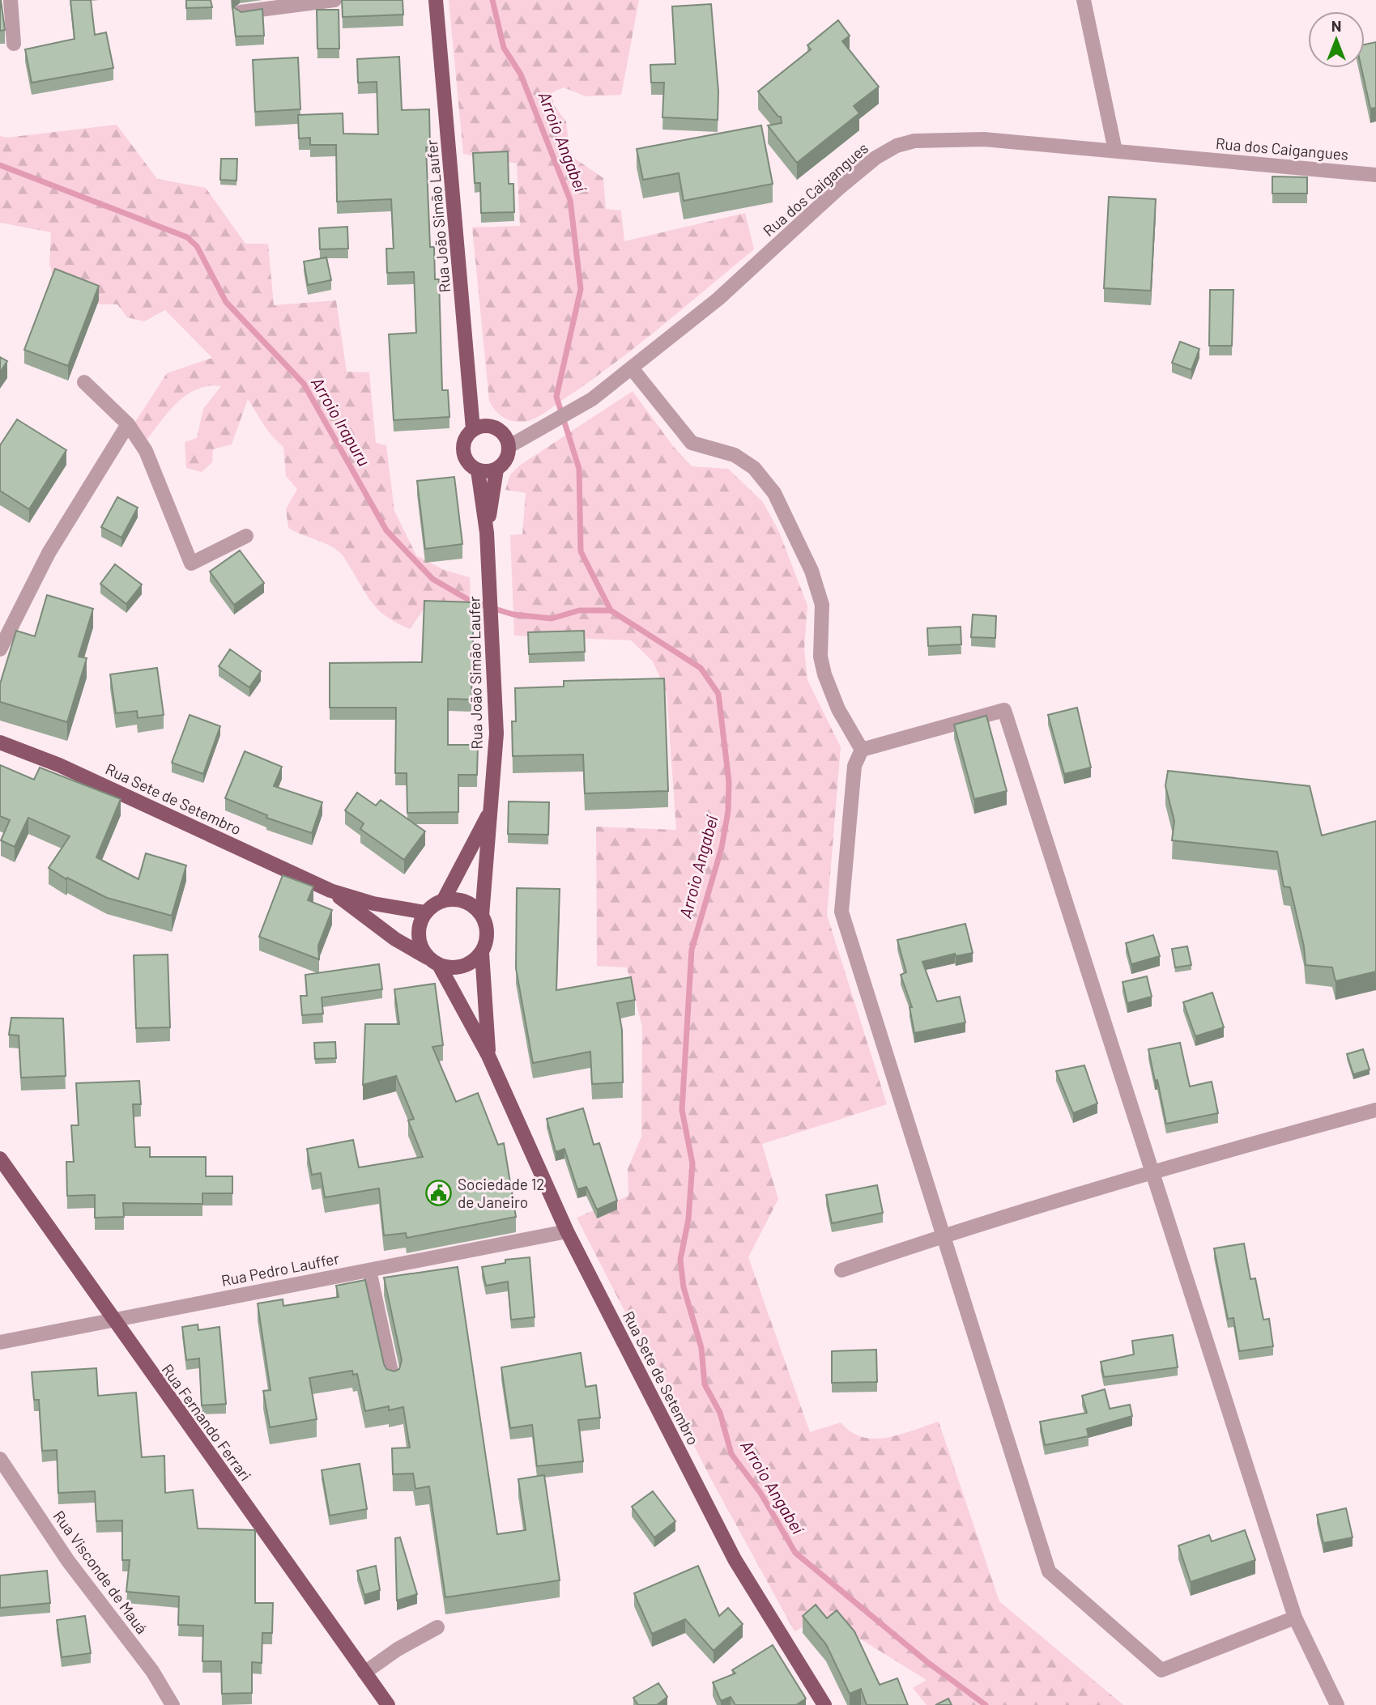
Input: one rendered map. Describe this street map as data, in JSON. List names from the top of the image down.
{
  "streets": {
    "main road": ["Rua João Simão Laufer", "Rua Sete de Setembro", "Rua Fernando Ferrari"],
    "street": ["Rua dos Caigangues", "Rua Pedro Lauffer", "Rua Visconde de Mauá"]
  },
  "crossings": [
    ["Rua dos Caigangues", "Rua João Simão Laufer"],
    ["Rua João Simão Laufer", "Rua Sete de Setembro"],
    ["Rua Sete de Setembro", "Rua Pedro Lauffer"],
    ["Rua Pedro Lauffer", "Rua Fernando Ferrari"]
  ],
  "water": ["Arroio Angabeí", "Arroio Irapuru"],
  "places": {
    "public building": ["Sociedade 12 de Janeiro"]
  },
  "north": "top"
}
